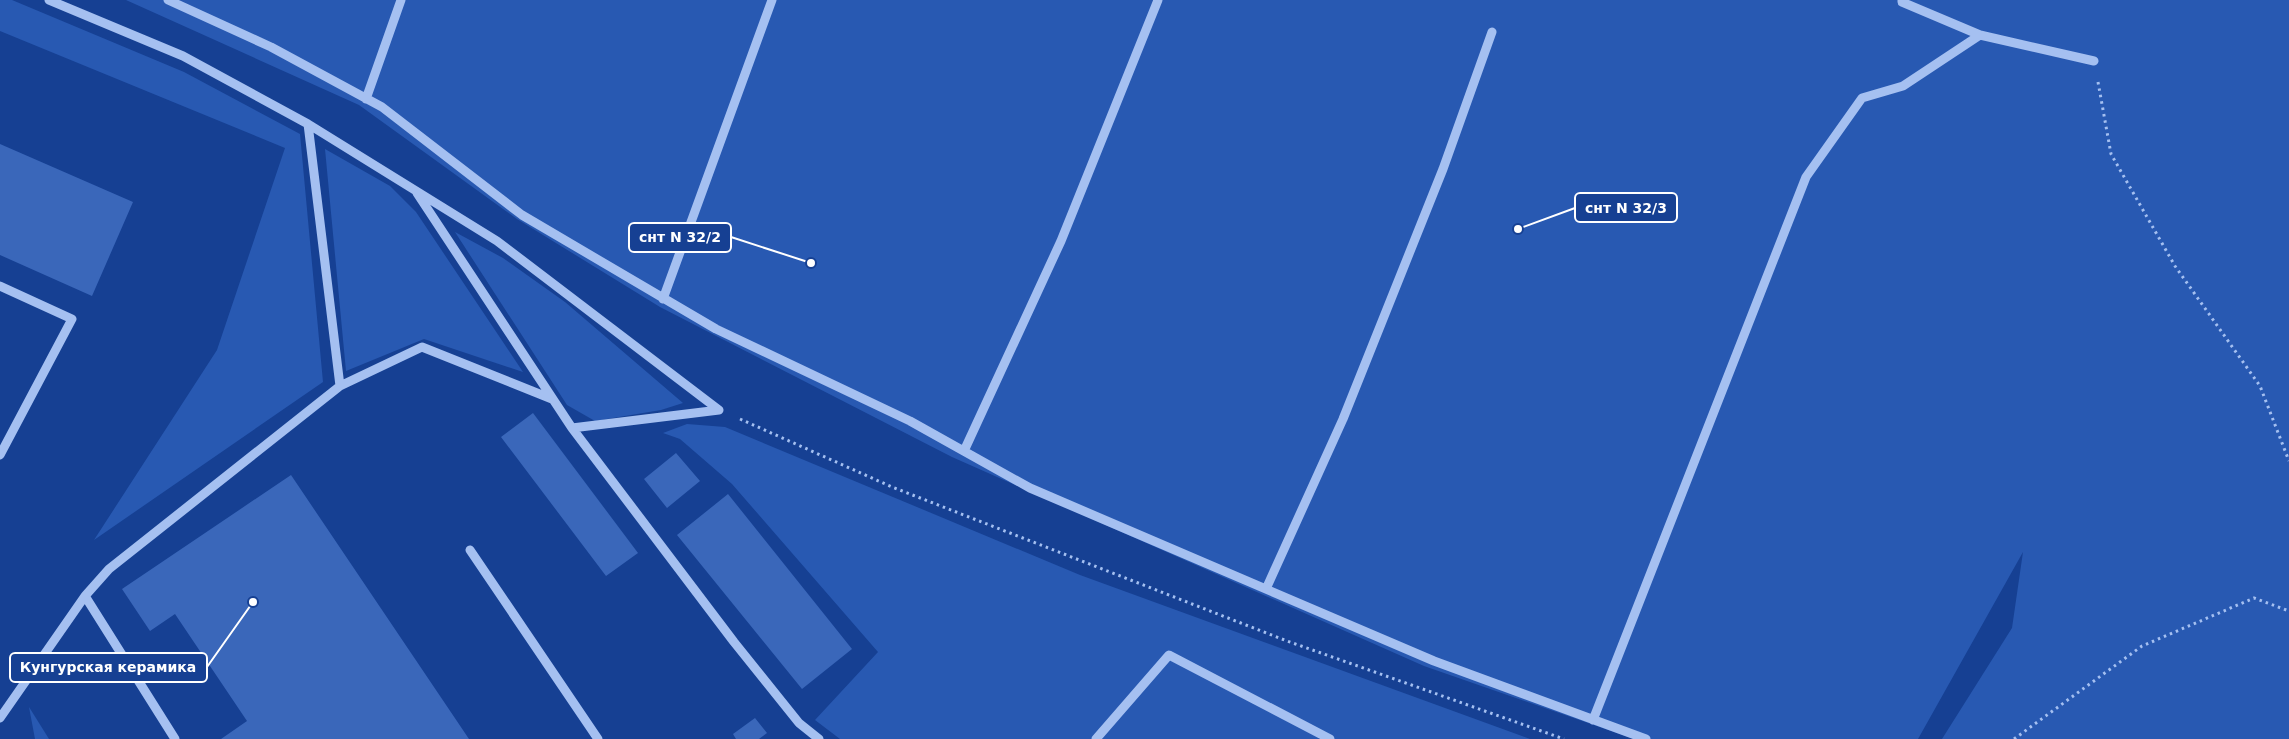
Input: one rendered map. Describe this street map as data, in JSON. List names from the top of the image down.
{
  "places": ["снт N 32/3", "снт N 32/2", "Кунгурская керамика"]
}
